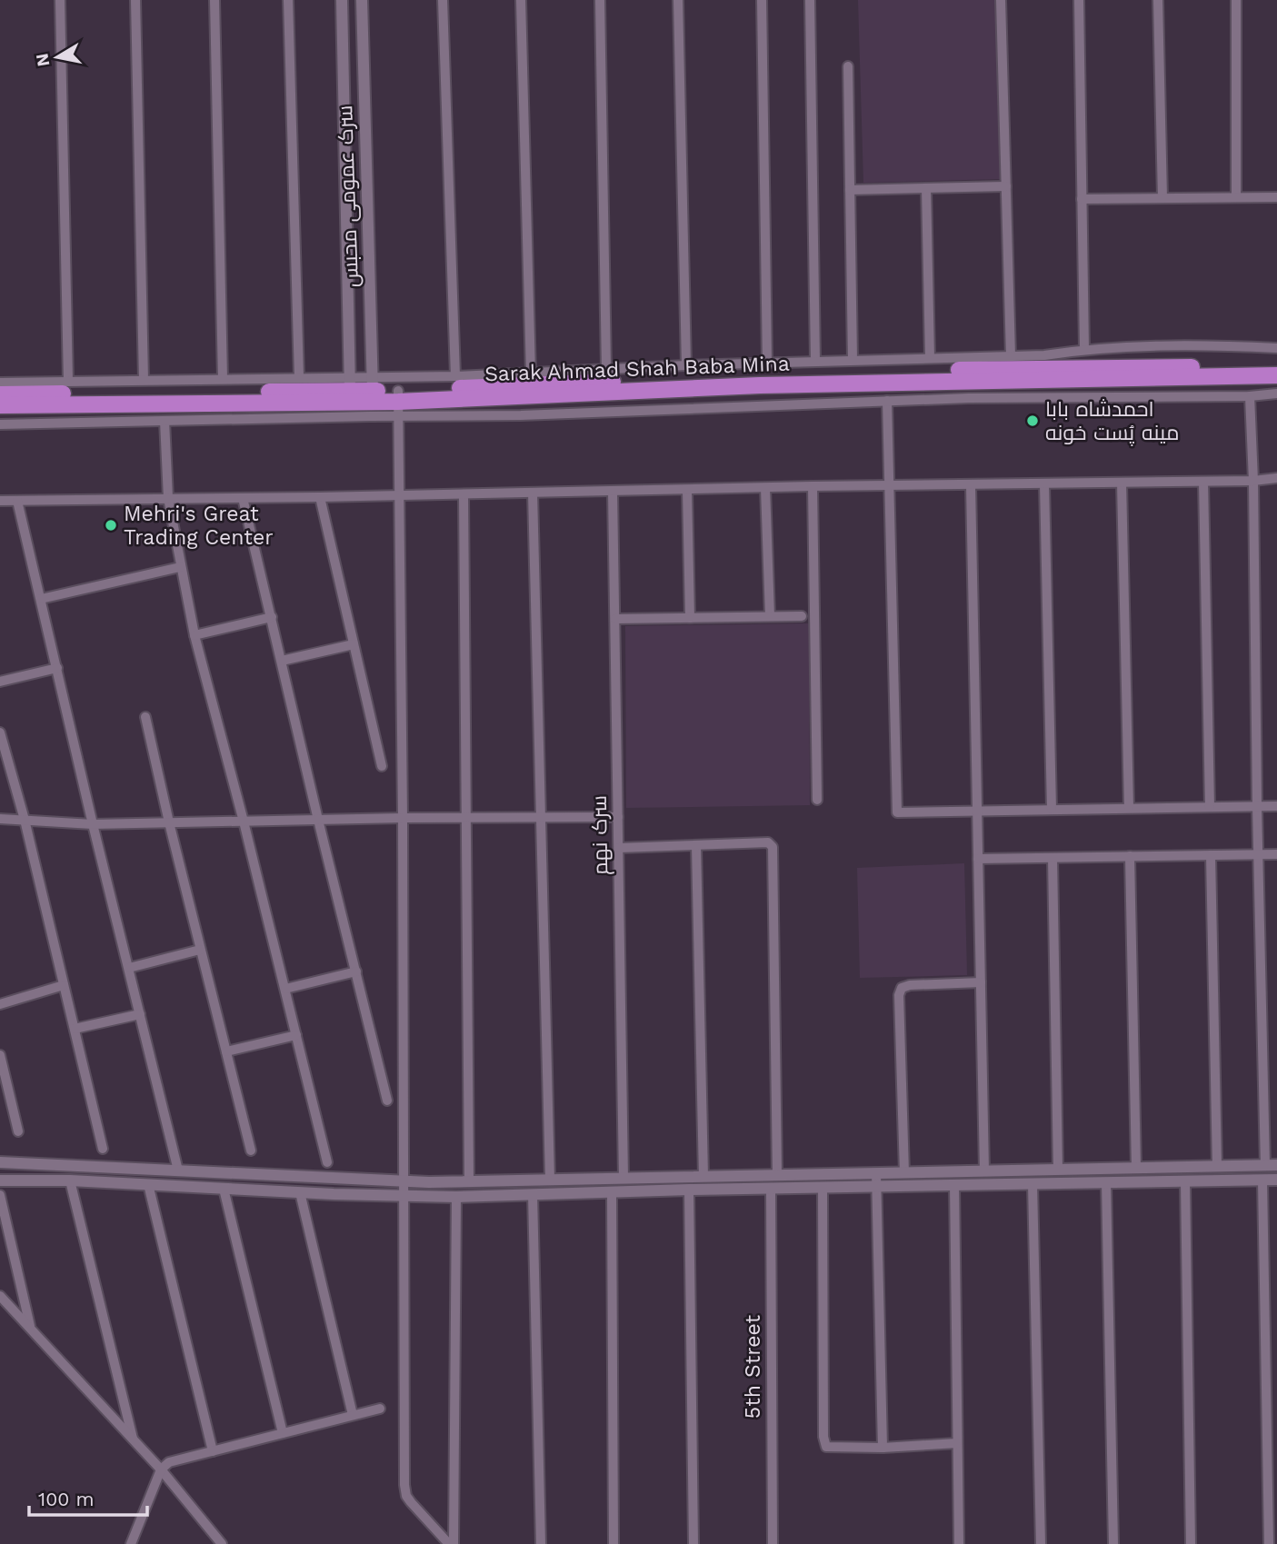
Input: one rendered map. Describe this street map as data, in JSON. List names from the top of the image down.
{
  "streets": {
    "highway": ["Sarak Ahmad Shah Baba Mina"],
    "street": ["سرک عمومی محبس", "سرک نهم", "5th Street"]
  },
  "places": ["احمدشاه بابا مینه پُست خونه", "Mehri's Great Trading Center"],
  "scale_bar": "100 m",
  "north": "left"
}
